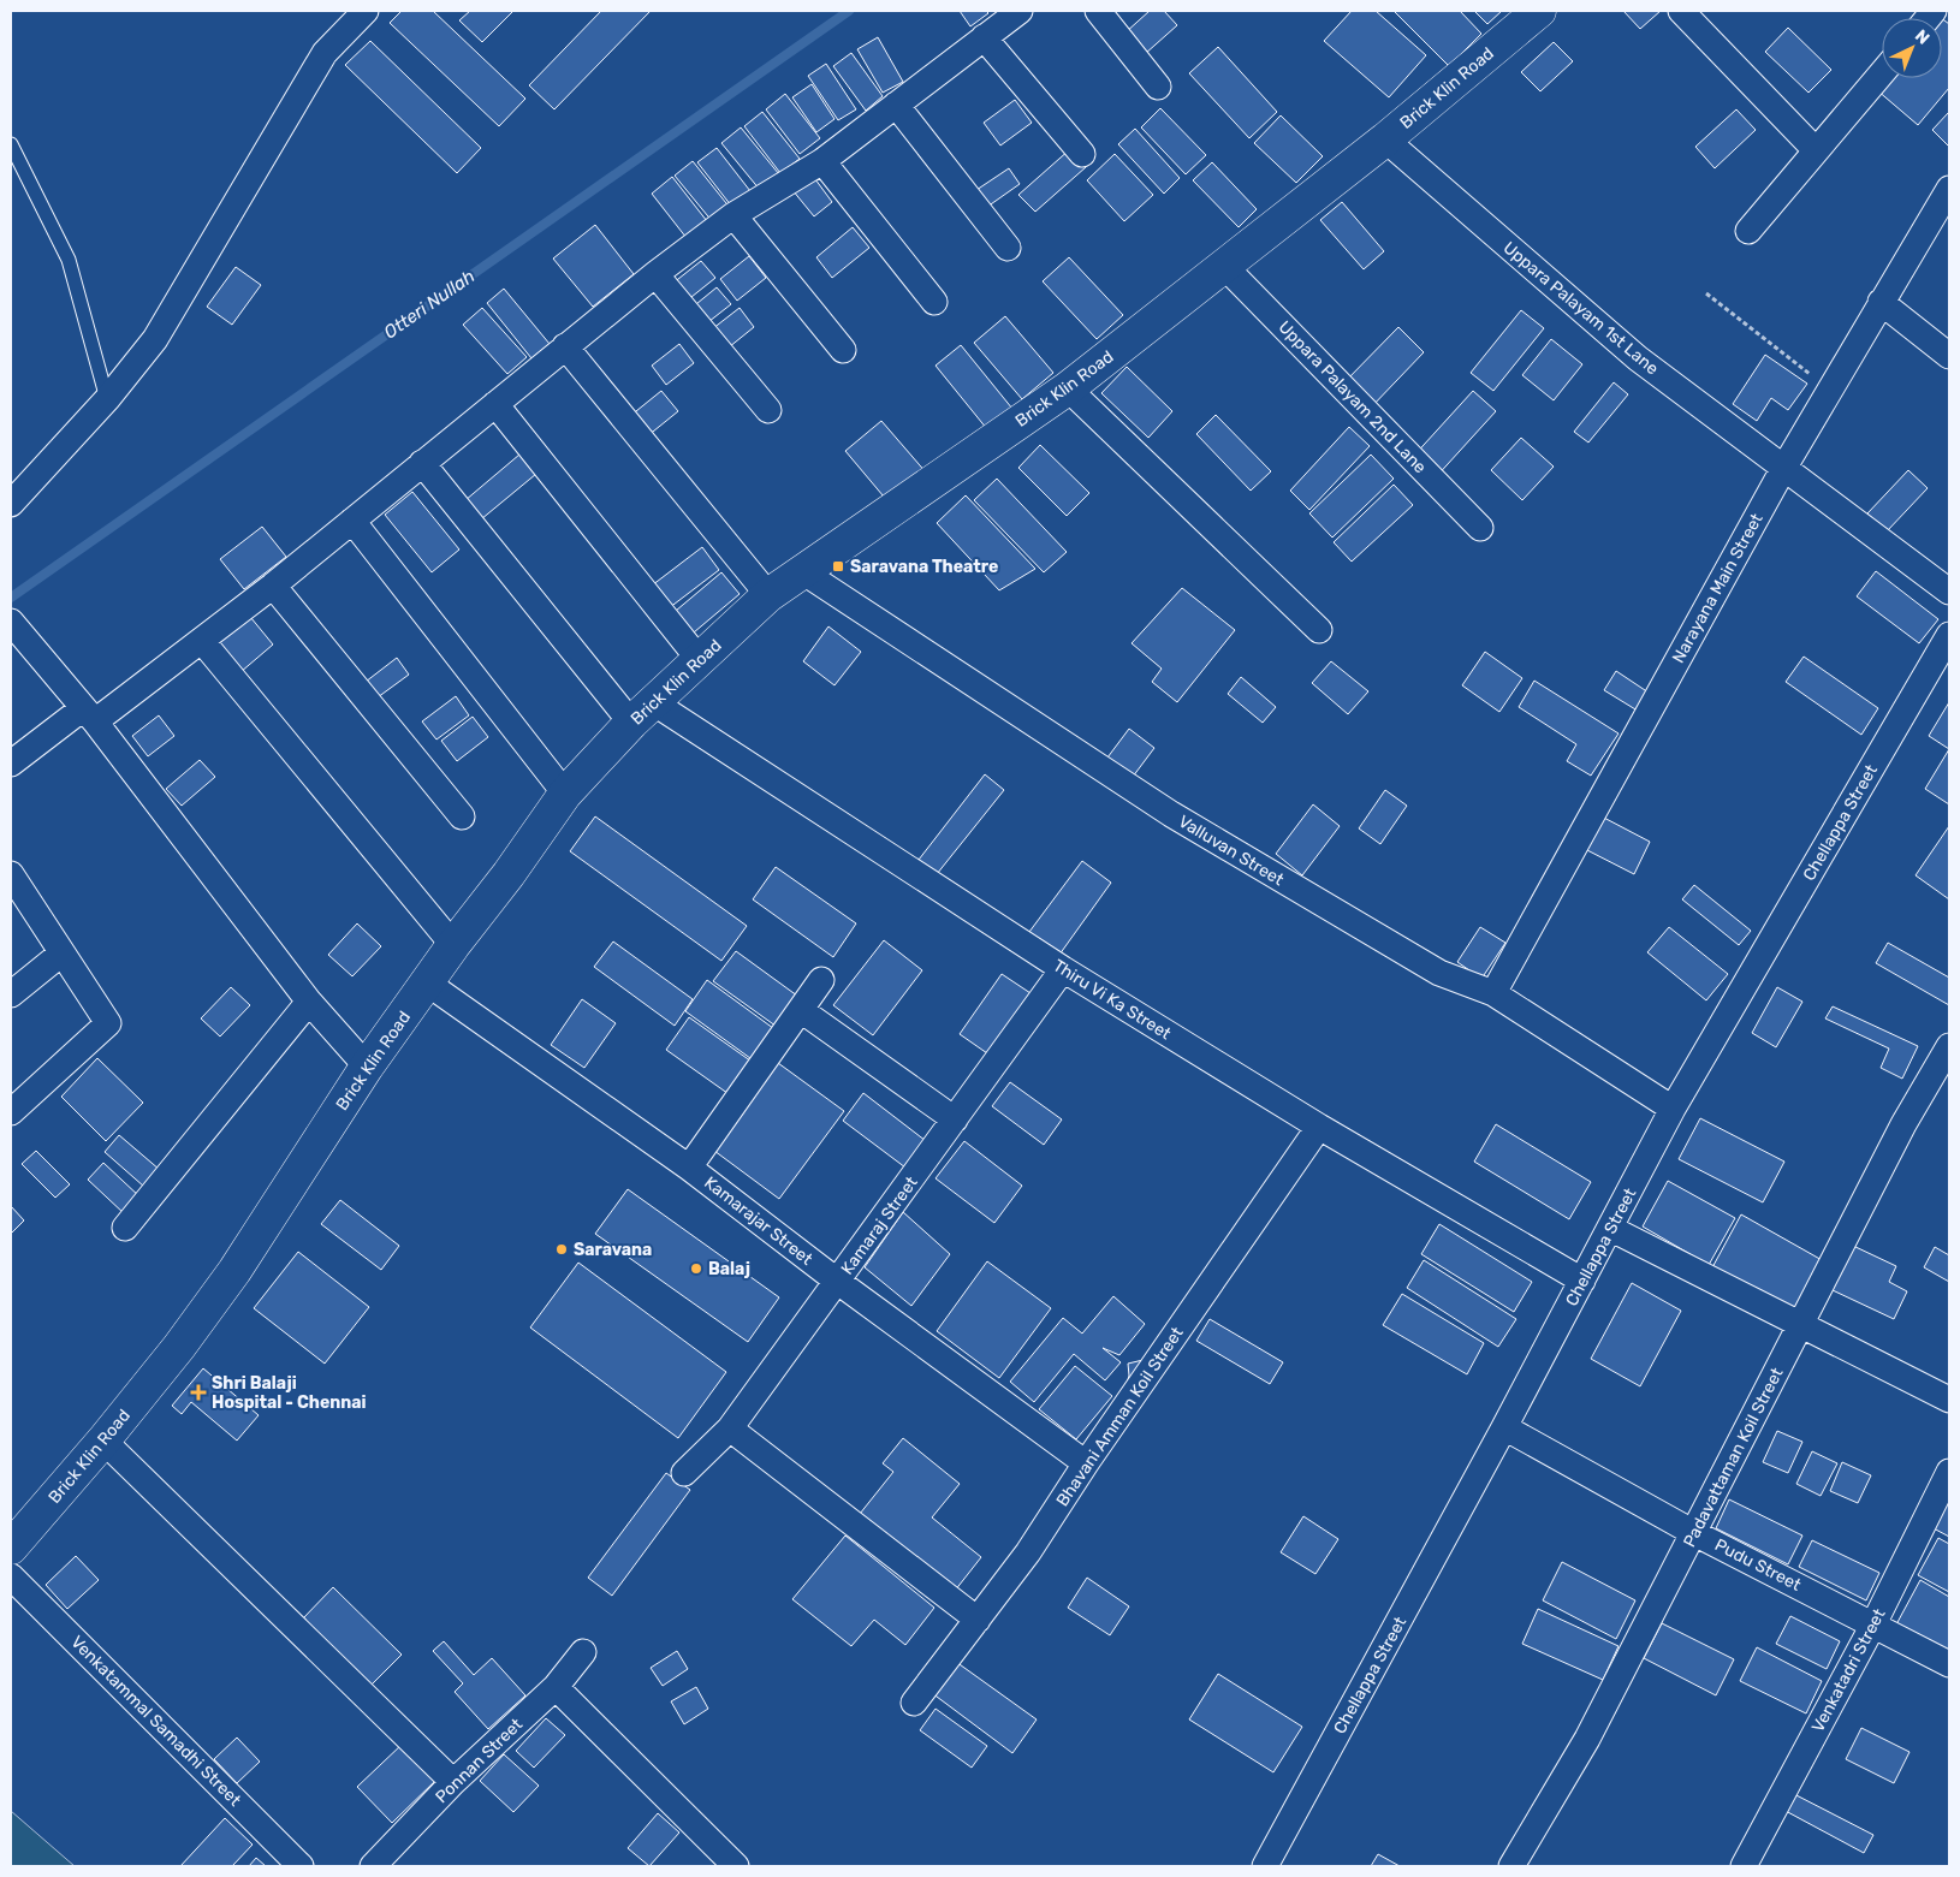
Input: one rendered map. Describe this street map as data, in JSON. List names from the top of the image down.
{
  "streets": {
    "main road": ["Brick Klin Road"],
    "street": [
      "Uppara Palayam 1st Lane",
      "Uppara Palayam 2nd Lane",
      "Narayana Main Street",
      "Chellappa Street",
      "Valluvan Street",
      "Thiru Vi Ka Street",
      "Kamarajar Street",
      "Kamaraj Street",
      "Bhavani Amman Koil Street",
      "Padavattaman Koil Street",
      "Pudu Street",
      "Venkatadri Street",
      "Venkatammal Samadhi Street",
      "Ponnan Street"
    ]
  },
  "crossings": [
    ["Brick Klin Road", "Uppara Palayam 1st Lane"],
    ["Brick Klin Road", "Uppara Palayam 2nd Lane"],
    ["Brick Klin Road", "Valluvan Street"],
    ["Brick Klin Road", "Thiru Vi Ka Street"],
    ["Brick Klin Road", "Kamarajar Street"],
    ["Uppara Palayam 1st Lane", "Narayana Main Street"],
    ["Narayana Main Street", "Valluvan Street"],
    ["Chellappa Street", "Valluvan Street"],
    ["Chellappa Street", "Thiru Vi Ka Street"],
    ["Chellappa Street", "Pudu Street"],
    ["Thiru Vi Ka Street", "Kamaraj Street"],
    ["Thiru Vi Ka Street", "Bhavani Amman Koil Street"],
    ["Kamarajar Street", "Kamaraj Street"],
    ["Kamarajar Street", "Bhavani Amman Koil Street"],
    ["Padavattaman Koil Street", "Pudu Street"],
    ["Pudu Street", "Venkatadri Street"]
  ],
  "water": ["Otteri Nullah"],
  "places": {
    "transit": ["Saravana Theatre"],
    "other": ["Saravana", "Balaj"],
    "health": ["Shri Balaji Hospital - Chennai"]
  },
  "north": "top right"
}
